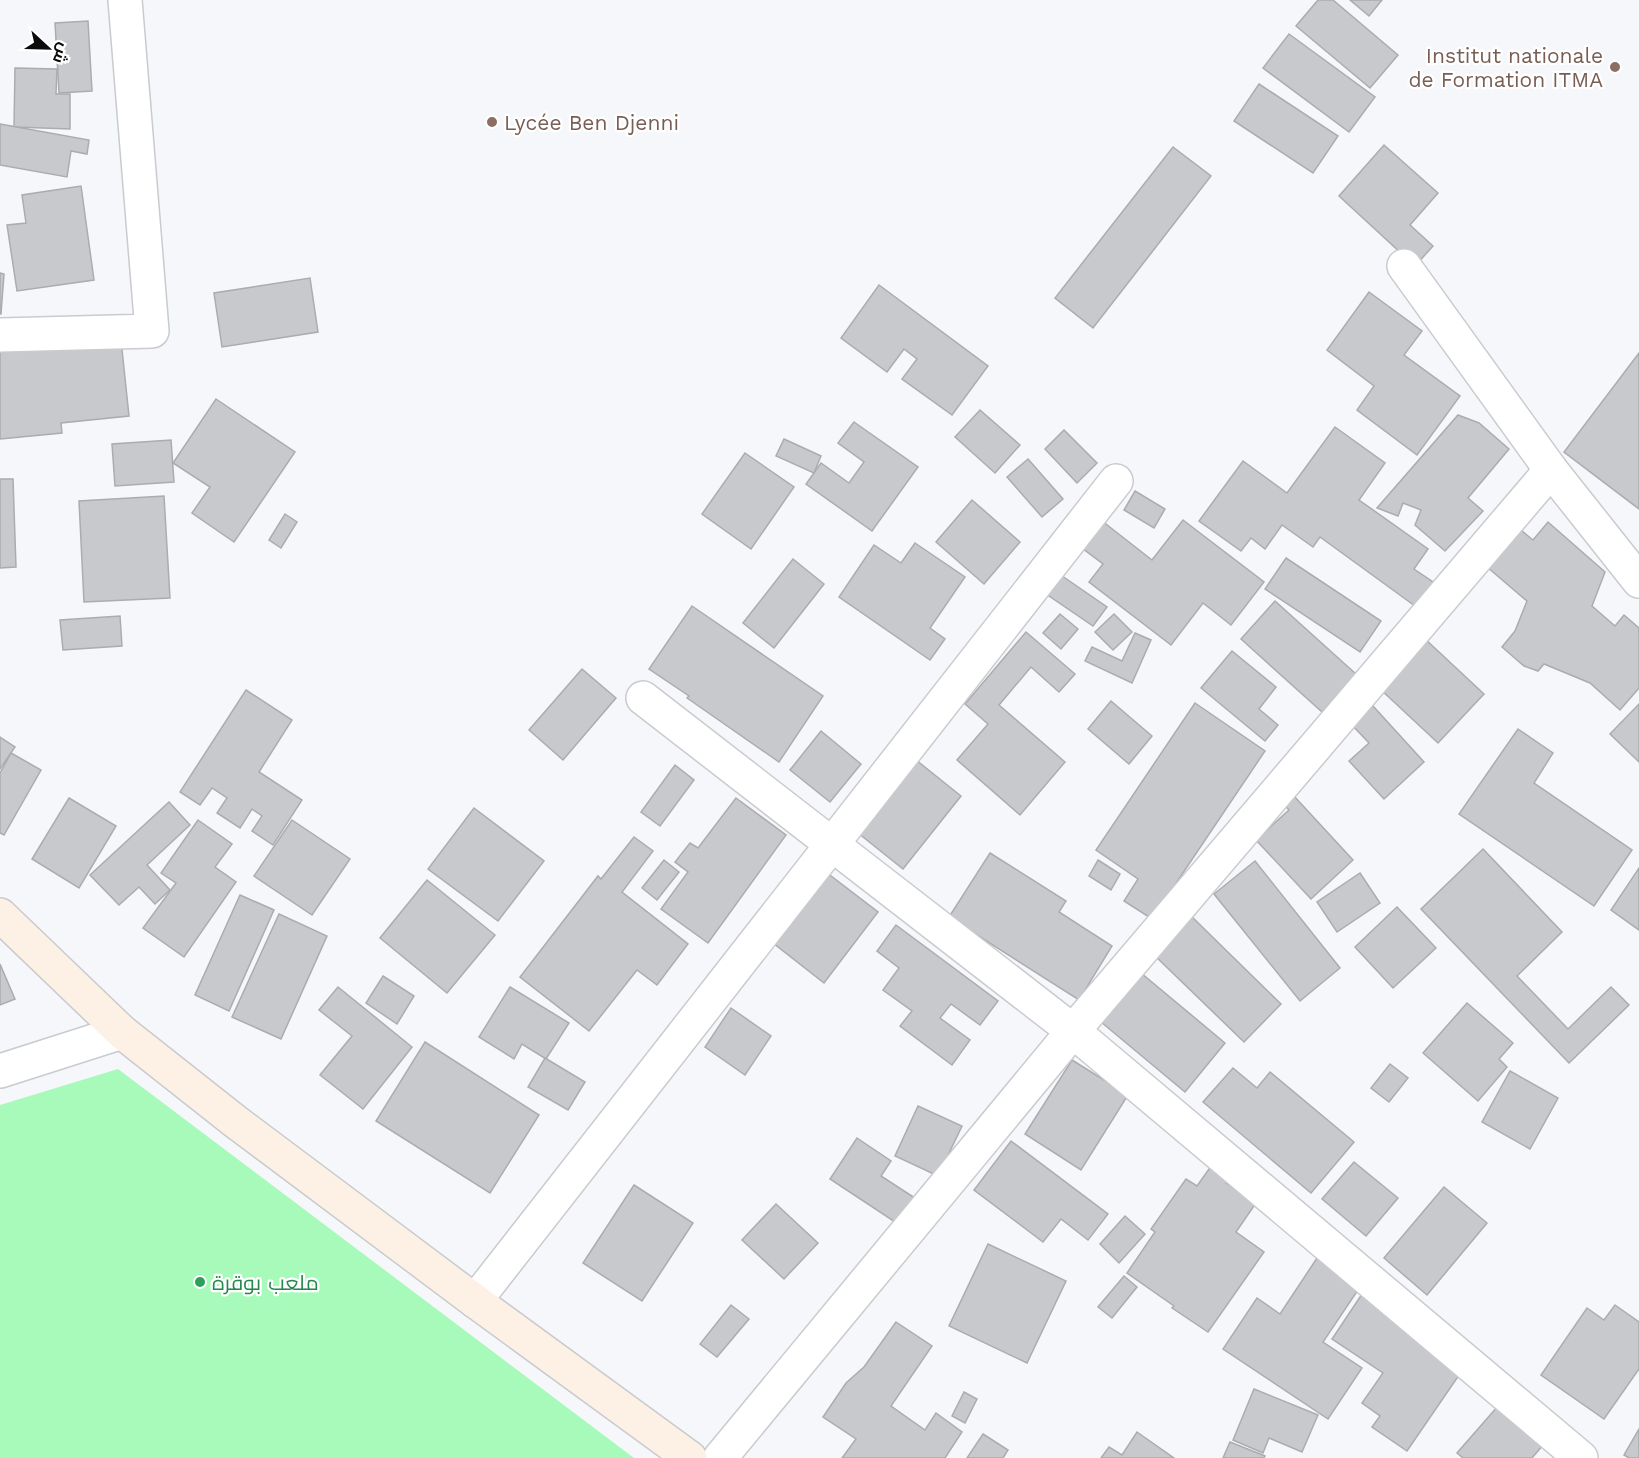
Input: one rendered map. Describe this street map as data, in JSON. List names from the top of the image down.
{
  "places": ["Institut nationale de Formation ITMA", "Lycée Ben Djenni", "ملعب بوقرة"],
  "north": "right"
}
